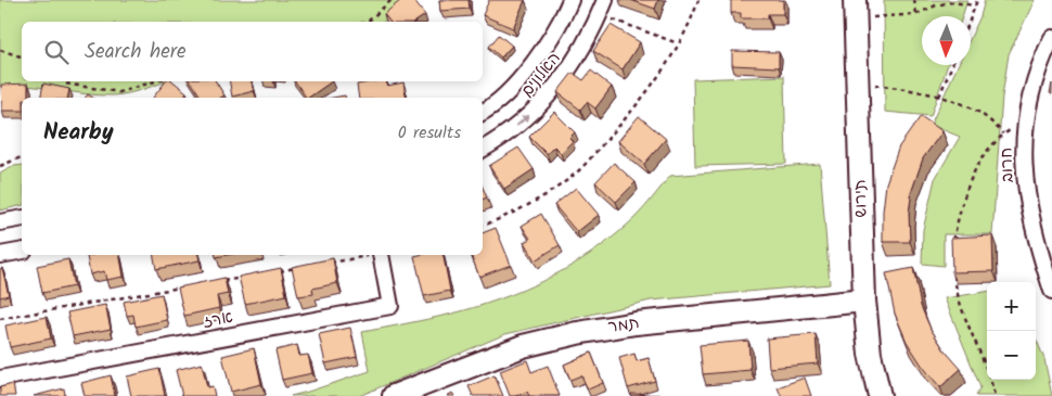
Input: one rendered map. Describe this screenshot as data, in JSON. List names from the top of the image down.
{
  "streets": {
    "street": [
      "האלונים",
      "חרוב",
      "תירוש",
      "ארז",
      "תמר"
    ]
  },
  "crossings": [
    ["תירוש", "תמר"]
  ],
  "north": "bottom",
  "page": {
    "search": "Search here",
    "heading": ["Nearby", "0 results"],
    "map_buttons": ["+", "−"]
  }
}
